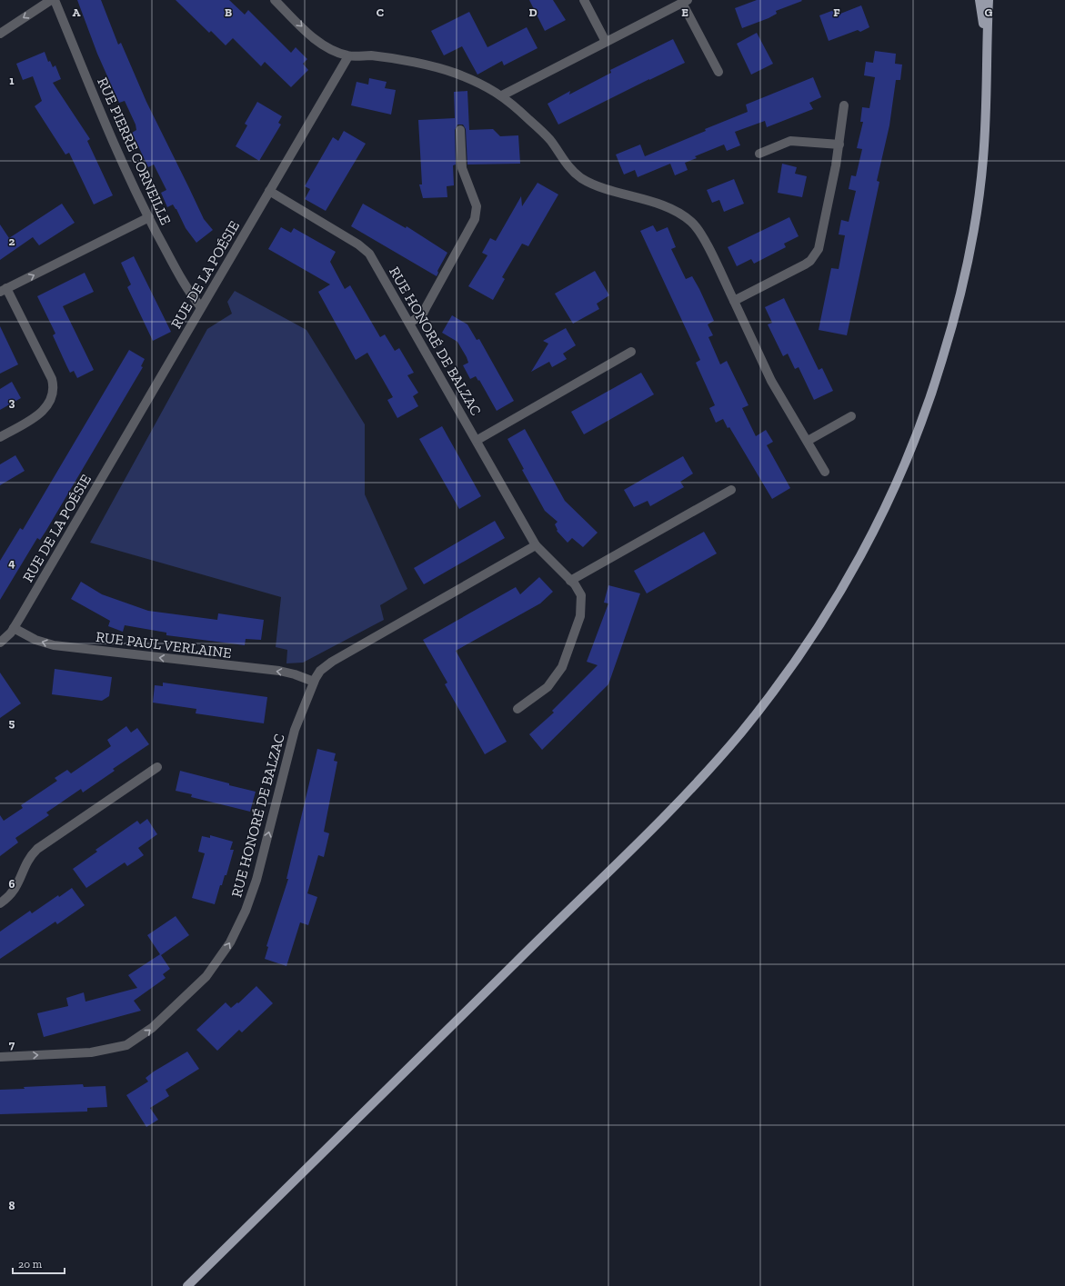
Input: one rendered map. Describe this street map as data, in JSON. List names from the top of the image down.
{
  "streets": {
    "street": [
      "RUE PIERRE CORNEILLE",
      "RUE DE LA POÉSIE",
      "RUE HONORÉ DE BALZAC",
      "RUE PAUL VERLAINE"
    ]
  },
  "crossings": [
    ["RUE PIERRE CORNEILLE", "RUE DE LA POÉSIE"],
    ["RUE DE LA POÉSIE", "RUE HONORÉ DE BALZAC"],
    ["RUE DE LA POÉSIE", "RUE PAUL VERLAINE"],
    ["RUE HONORÉ DE BALZAC", "RUE PAUL VERLAINE"]
  ],
  "one_way": ["RUE PAUL VERLAINE"],
  "scale_bar": "20 m",
  "grid": {
    "columns": [
      "A",
      "B",
      "C",
      "D",
      "E",
      "F",
      "G"
    ],
    "rows": [
      "1",
      "2",
      "3",
      "4",
      "5",
      "6",
      "7",
      "8"
    ]
  }
}
